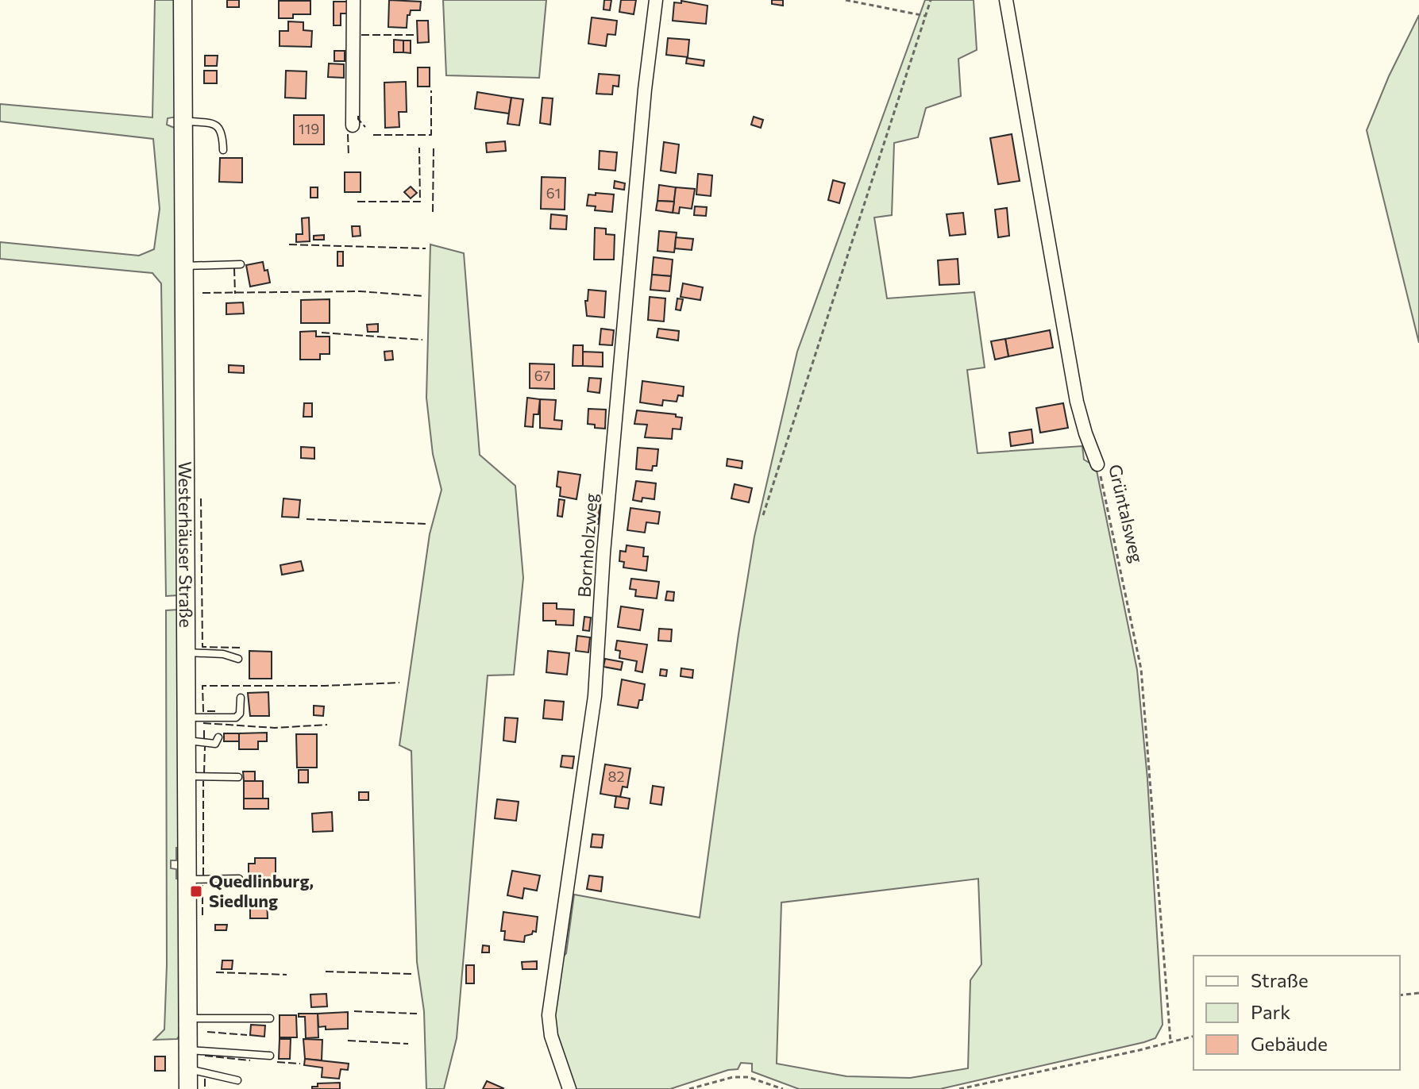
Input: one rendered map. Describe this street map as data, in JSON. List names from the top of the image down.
{
  "streets": {
    "main road": ["Westerhäuser Straße"],
    "street": ["Grüntalsweg", "Bornholzweg"]
  },
  "places": {
    "transit": ["Quedlinburg, Siedlung"]
  },
  "house_numbers": [
    "119",
    "61",
    "67",
    "82"
  ],
  "legend": ["Straße", "Park", "Gebäude"]
}
